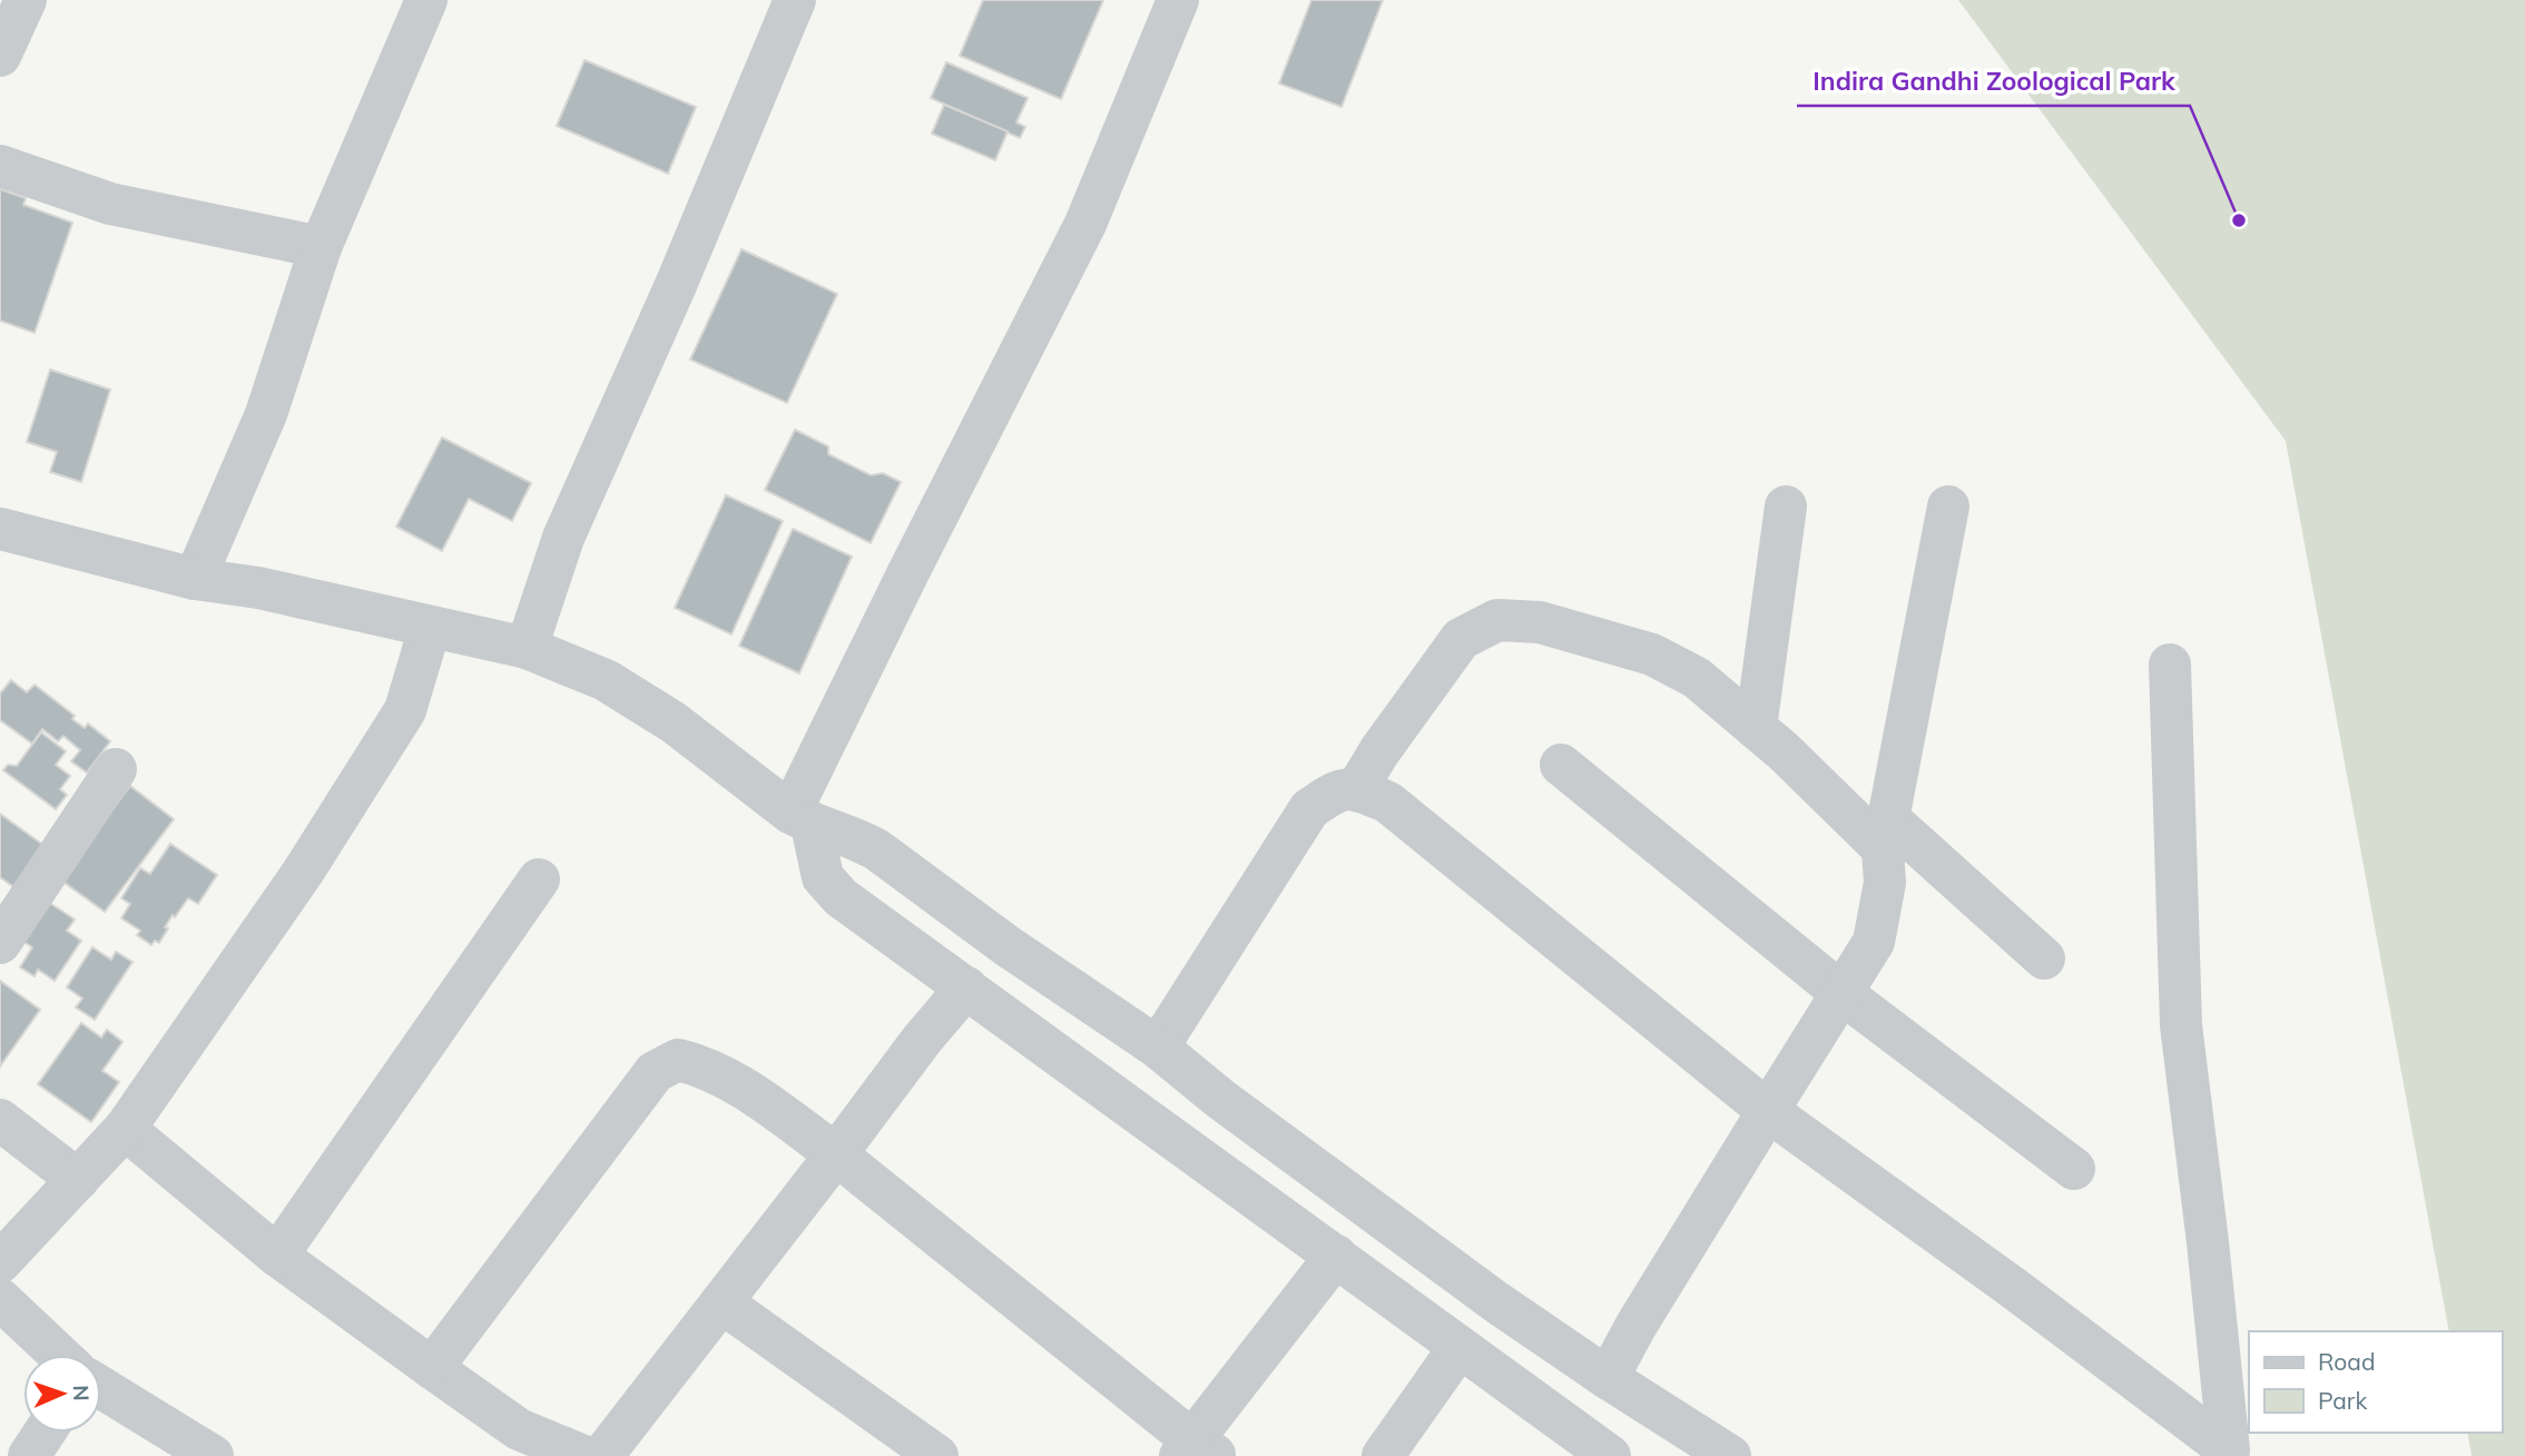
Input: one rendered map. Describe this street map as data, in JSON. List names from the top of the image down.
{
  "places": ["Indira Gandhi Zoological Park"],
  "legend": ["Road", "Park"],
  "north": "right"
}
